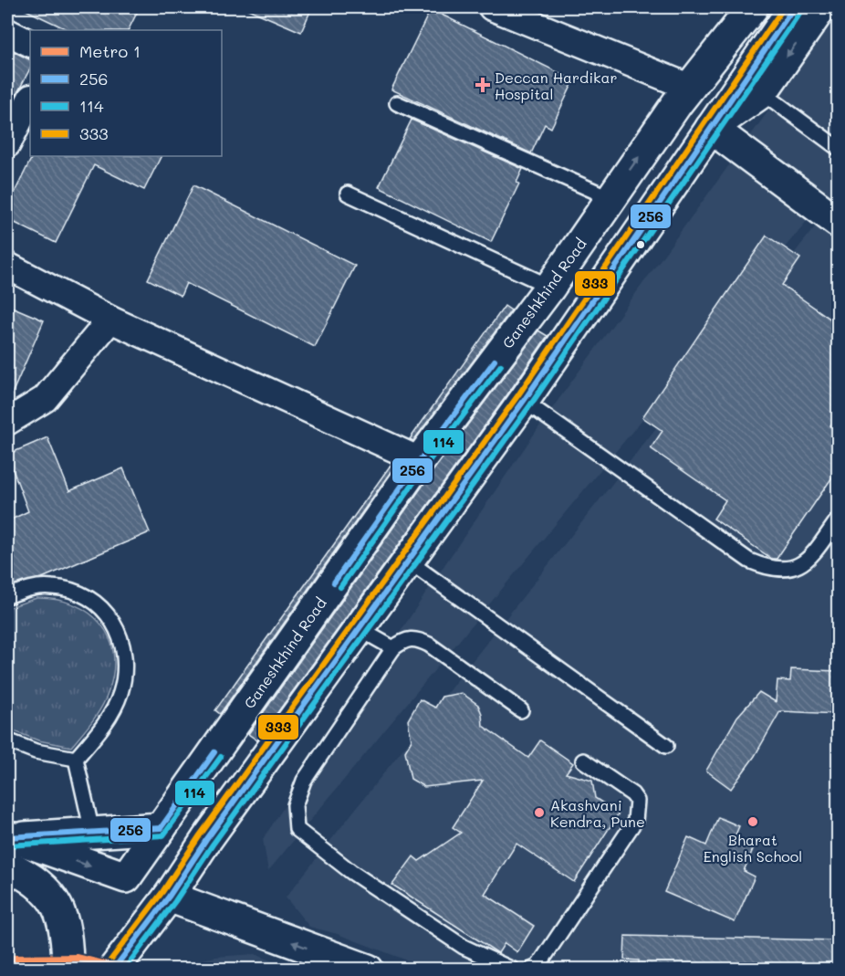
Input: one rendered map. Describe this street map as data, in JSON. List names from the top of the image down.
{
  "streets": {
    "main road": ["Ganeshkhind Road"]
  },
  "places": {
    "health": ["Deccan Hardikar Hospital"],
    "other": ["Akashvani Kendra, Pune", "Bharat English School"]
  },
  "lines": [
    "transit line 256",
    "transit line 333",
    "transit line 114",
    "metro line 1"
  ],
  "legend": [
    "Metro 1",
    "256",
    "114",
    "333"
  ]
}
